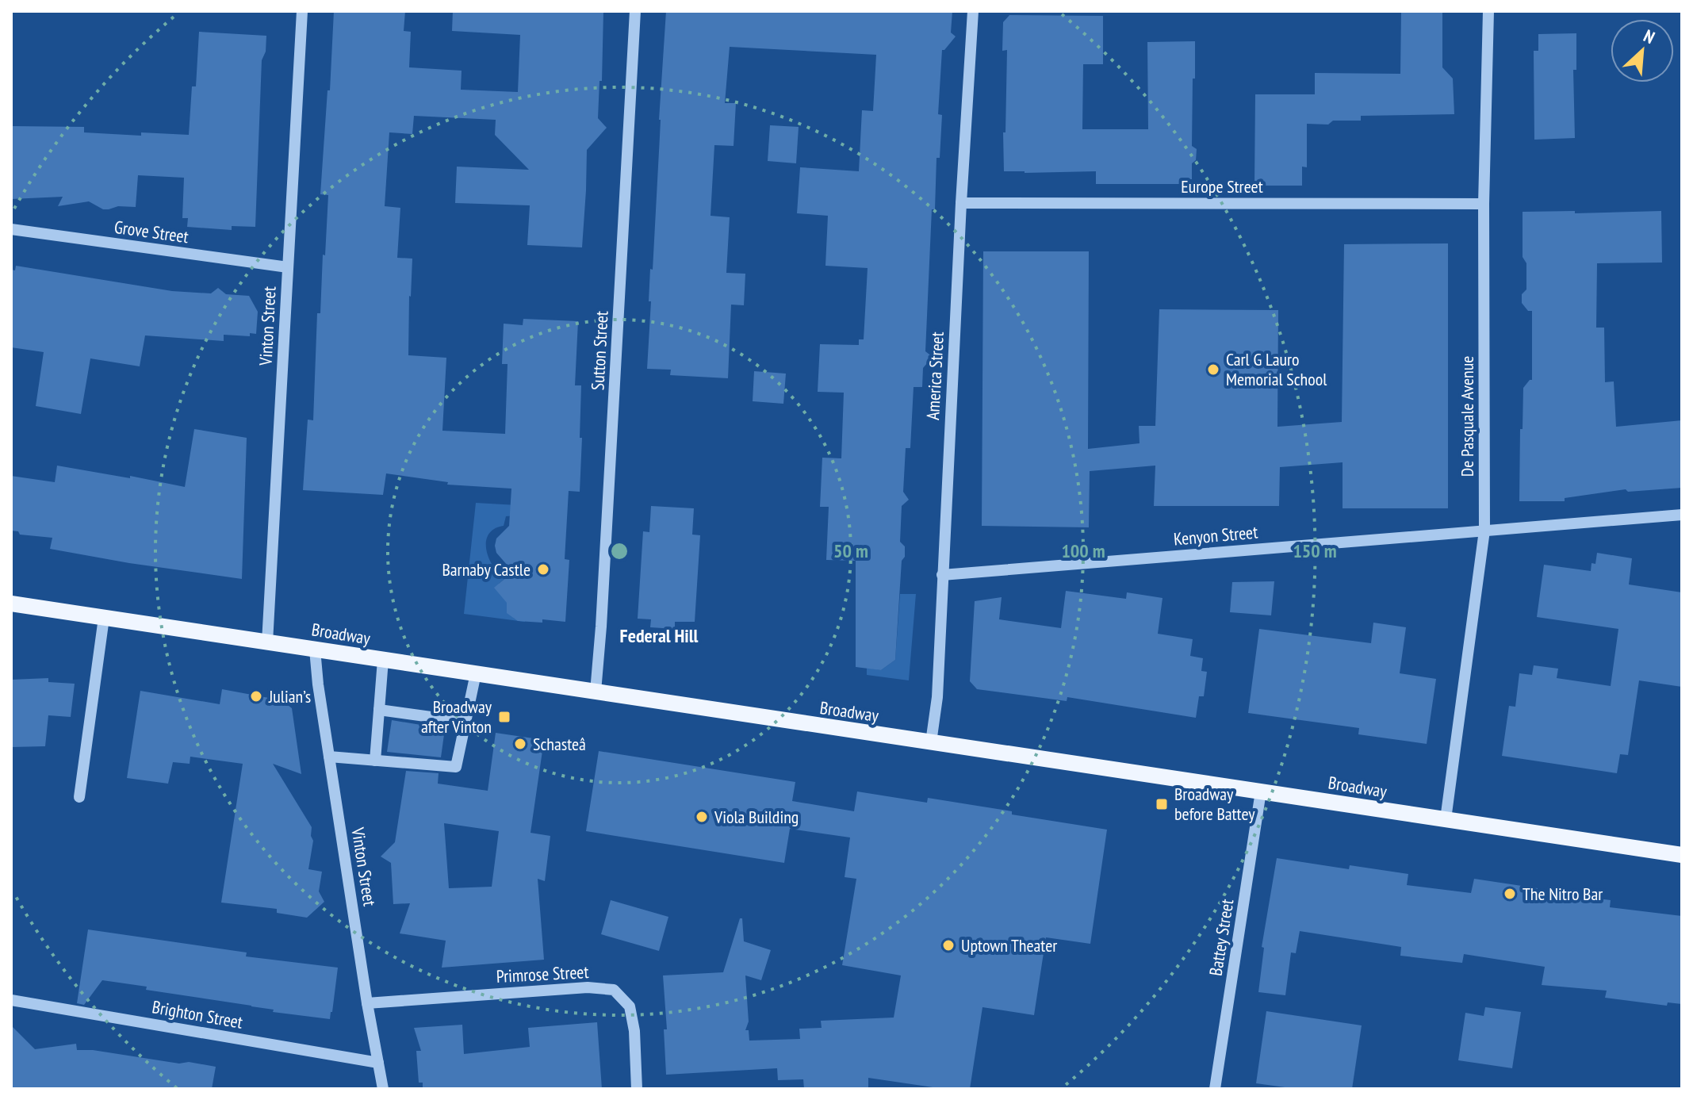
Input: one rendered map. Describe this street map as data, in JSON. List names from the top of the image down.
{
  "streets": {
    "main road": ["Broadway"],
    "street": [
      "Europe Street",
      "Grove Street",
      "Vinton Street",
      "Sutton Street",
      "America Street",
      "De Pasquale Avenue",
      "Kenyon Street",
      "Battey Street",
      "Primrose Street",
      "Brighton Street"
    ]
  },
  "crossings": [
    ["Europe Street", "America Street"],
    ["Europe Street", "De Pasquale Avenue"],
    ["Grove Street", "Vinton Street"],
    ["Vinton Street", "Broadway"],
    ["Vinton Street", "Primrose Street"],
    ["Vinton Street", "Brighton Street"],
    ["Sutton Street", "Broadway"],
    ["America Street", "Kenyon Street"],
    ["America Street", "Broadway"],
    ["De Pasquale Avenue", "Kenyon Street"],
    ["De Pasquale Avenue", "Broadway"],
    ["Broadway", "Battey Street"]
  ],
  "districts": ["Federal Hill"],
  "places": {
    "other": [
      "Carl G Lauro Memorial School",
      "Barnaby Castle",
      "Julian’s",
      "Schasteâ",
      "Viola Building",
      "The Nitro Bar",
      "Uptown Theater"
    ],
    "transit": ["Broadway after Vinton", "Broadway before Battey"]
  },
  "north": "top right",
  "rings": ["50 m", "100 m", "150 m"]
}
